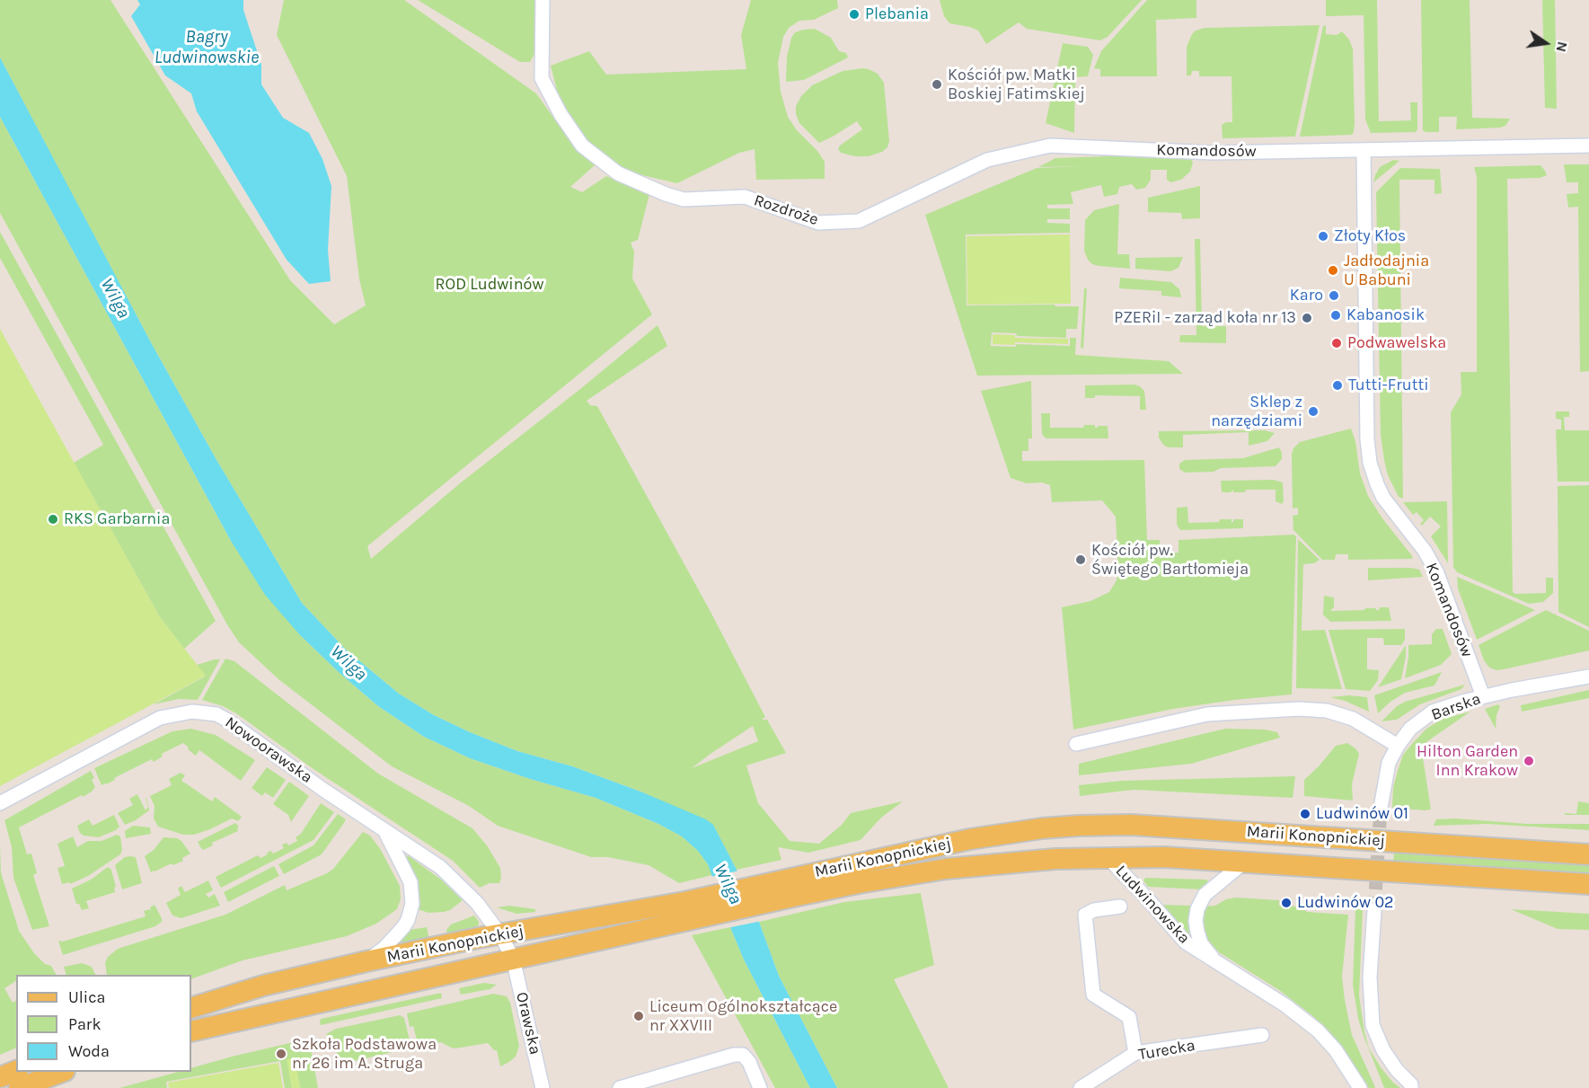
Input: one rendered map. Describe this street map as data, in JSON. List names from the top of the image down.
{
  "streets": {
    "main road": ["Marii Konopnickiej"],
    "street": [
      "Komandosów",
      "Rozdroże",
      "Barska",
      "Nowoorawska",
      "Ludwinowska",
      "Orawska",
      "Turecka"
    ]
  },
  "crossings": [
    ["Komandosów", "Rozdroże"],
    ["Komandosów", "Barska"],
    ["Nowoorawska", "Marii Konopnickiej"],
    ["Nowoorawska", "Orawska"],
    ["Marii Konopnickiej", "Ludwinowska"],
    ["Marii Konopnickiej", "Orawska"]
  ],
  "water": ["Bagry Ludwinowskie", "Wilga"],
  "parks": ["ROD Ludwinów"],
  "places": [
    "Plebania",
    "Kościół pw. Matki Boskiej Fatimskiej",
    "Złoty Kłos",
    "Jadłodajnia U Babuni",
    "Karo",
    "Kabanosik",
    "PZERiI - zarząd koła nr 13",
    "Podwawelska",
    "Tutti-Frutti",
    "Sklep z narzędziami",
    "RKS Garbarnia",
    "Kościół pw. Świętego Bartłomieja",
    "Hilton Garden Inn Krakow",
    "Ludwinów 01",
    "Ludwinów 02",
    "Liceum Ogólnokształcące nr XXVIII",
    "Szkoła Podstawowa nr 26 im A. Struga"
  ],
  "legend": ["Ulica", "Park", "Woda"],
  "north": "right"
}
